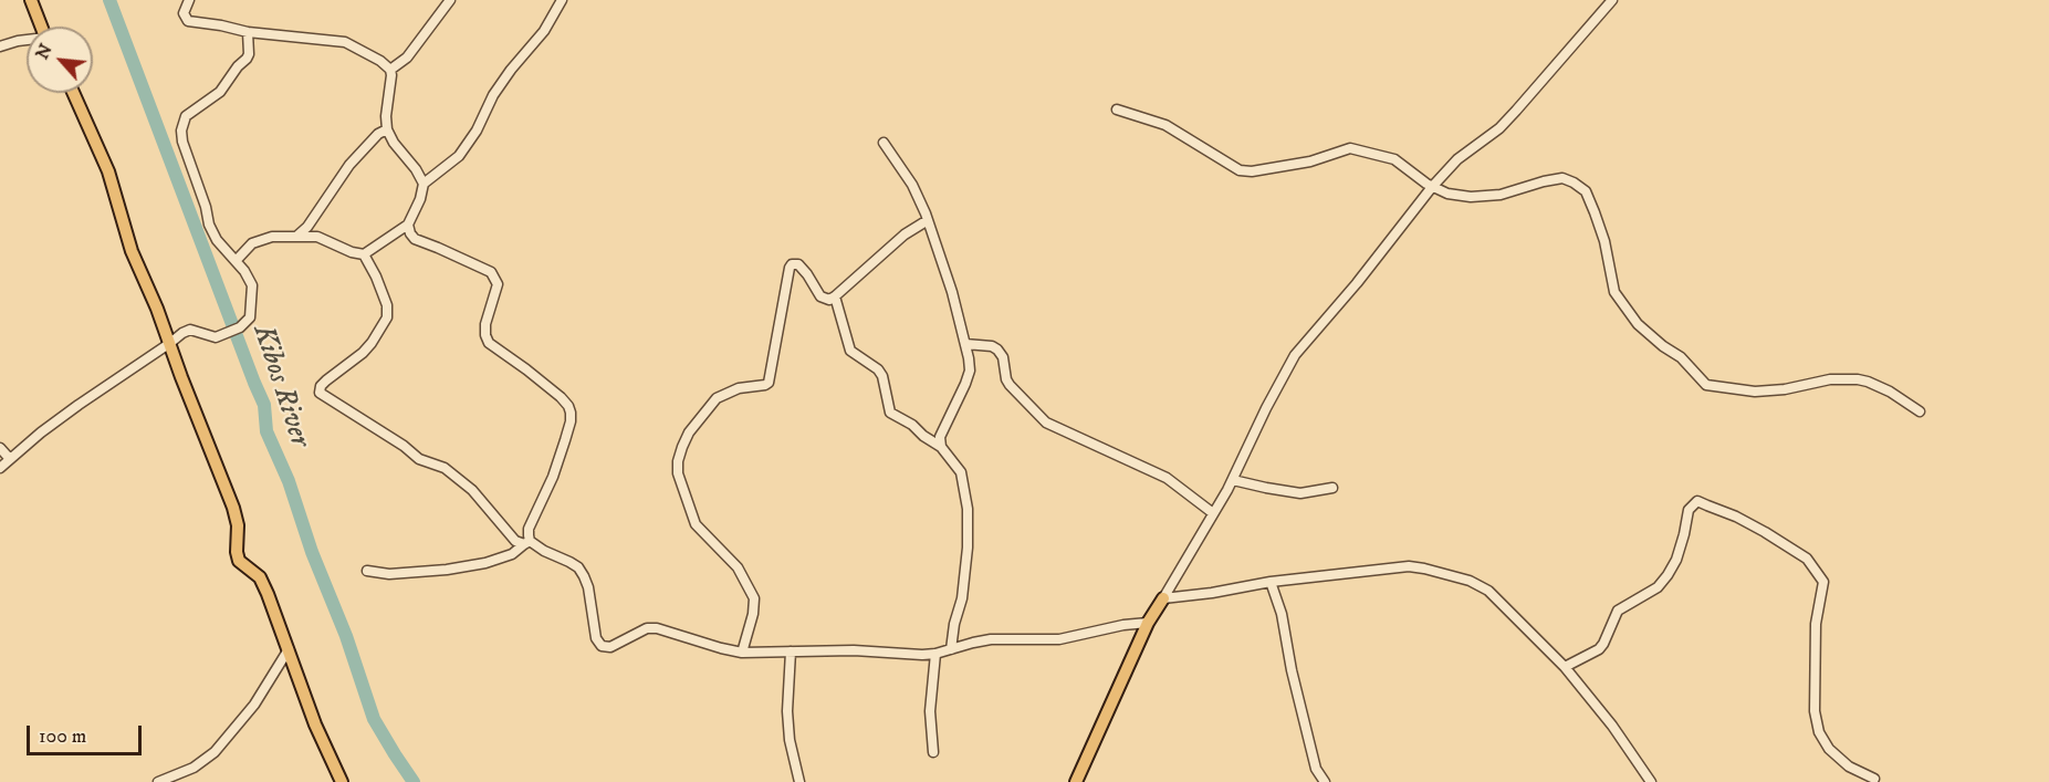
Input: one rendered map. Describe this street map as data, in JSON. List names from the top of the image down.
{
  "water": ["Kibos River"],
  "scale_bar": "100 m",
  "north": "top left"
}
